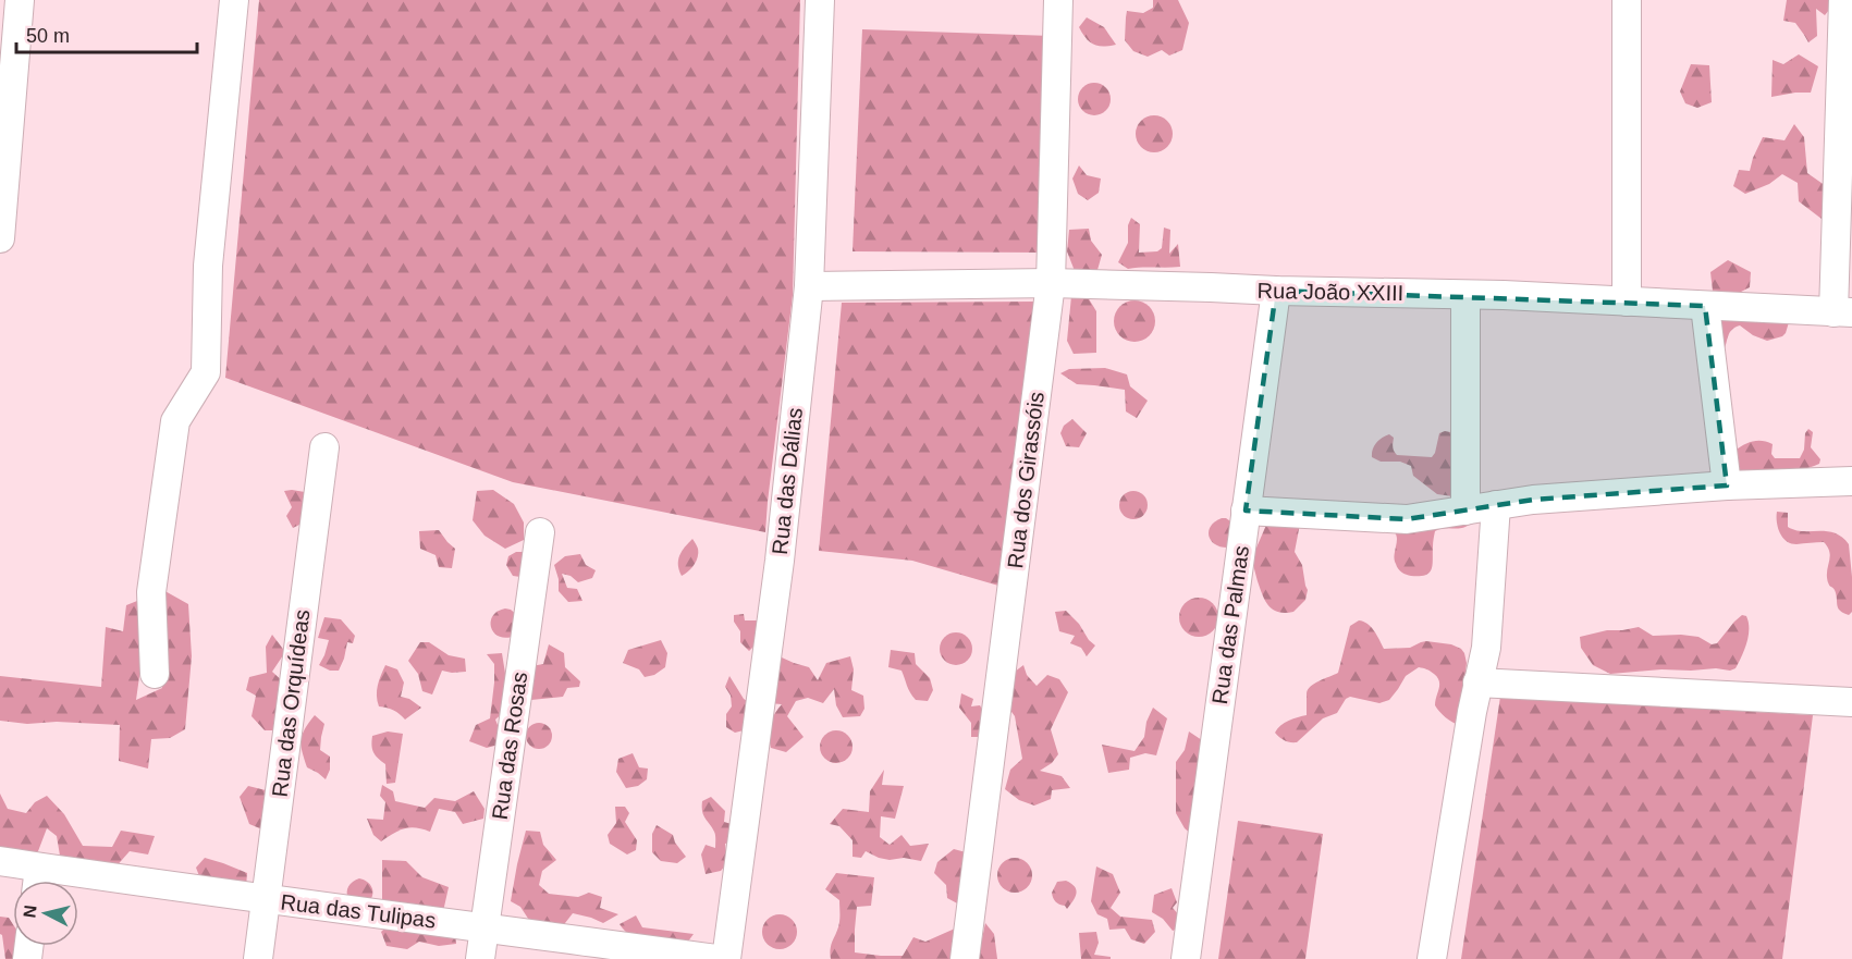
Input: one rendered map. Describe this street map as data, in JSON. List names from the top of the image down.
{
  "streets": {
    "street": [
      "Rua João XXIII",
      "Rua dos Girassóis",
      "Rua das Dálias",
      "Rua das Palmas",
      "Rua das Orquídeas",
      "Rua das Rosas",
      "Rua das Tulipas"
    ]
  },
  "crossings": [
    ["Rua João XXIII", "Rua dos Girassóis"],
    ["Rua João XXIII", "Rua das Dálias"],
    ["Rua João XXIII", "Rua das Palmas"],
    ["Rua das Orquídeas", "Rua das Tulipas"],
    ["Rua das Rosas", "Rua das Tulipas"]
  ],
  "scale_bar": "50 m",
  "north": "left"
}
